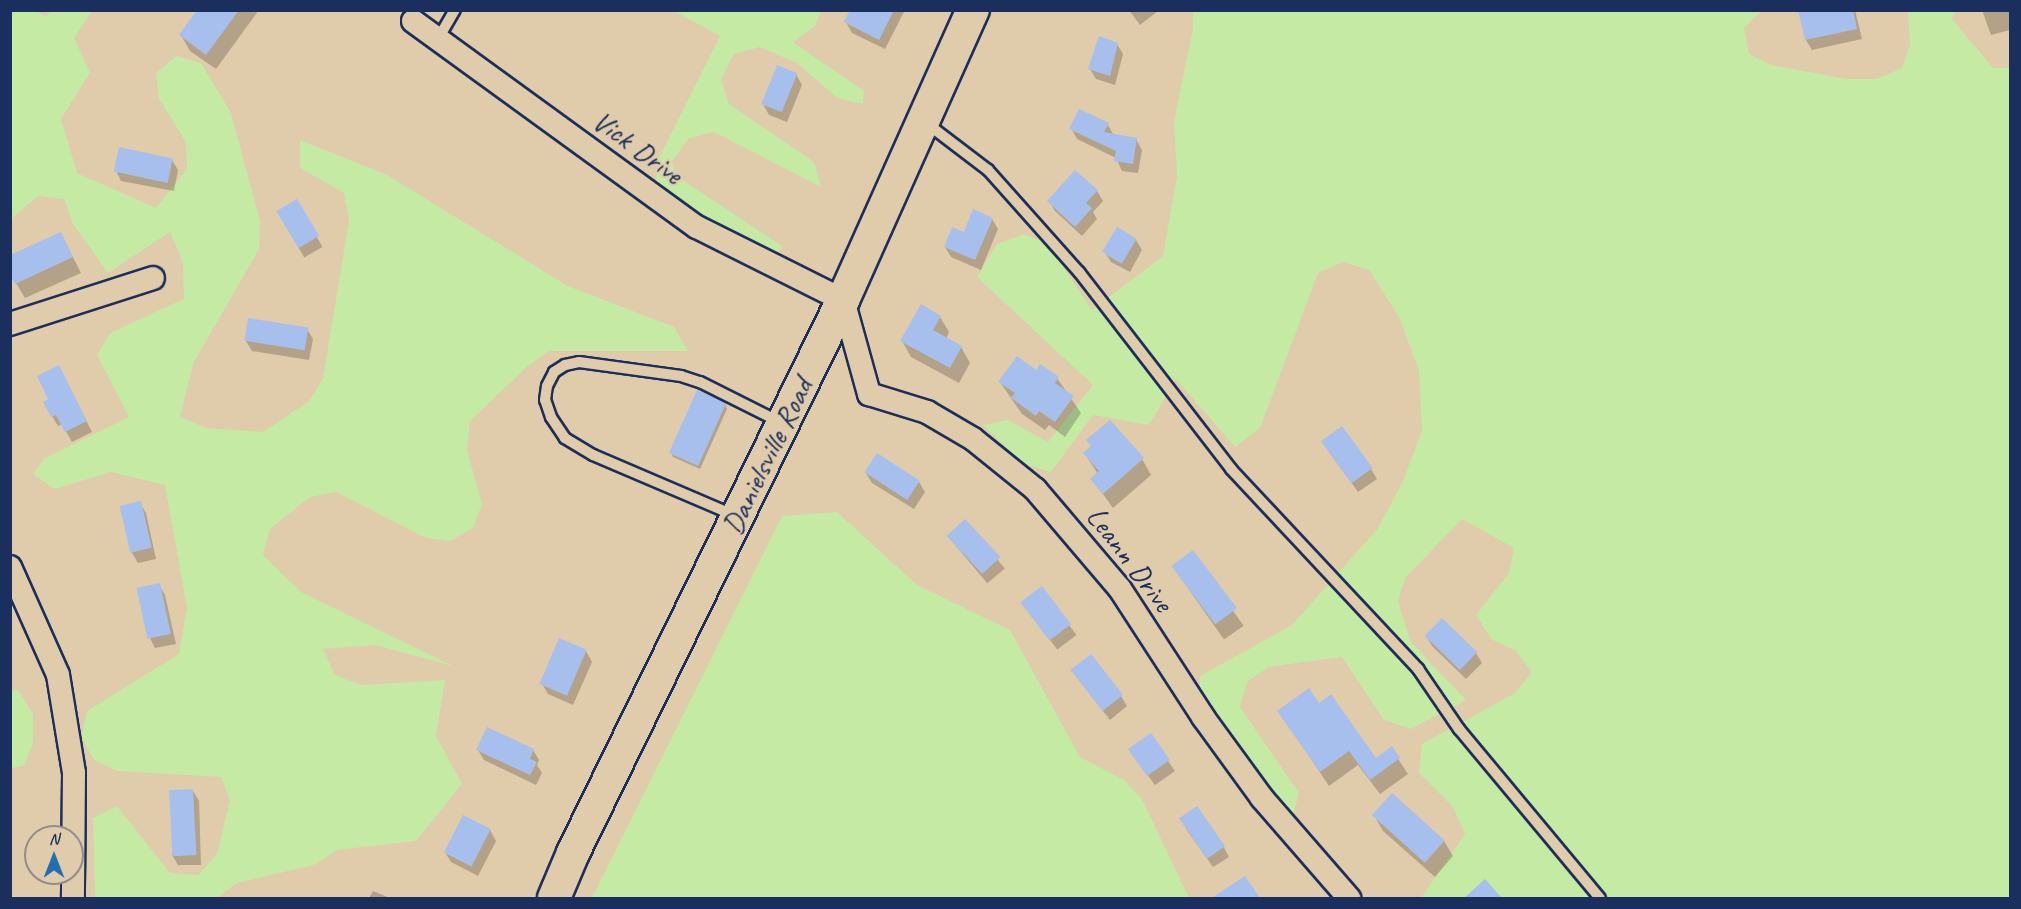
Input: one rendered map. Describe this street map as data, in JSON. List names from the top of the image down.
{
  "streets": {
    "main road": ["Danielsville Road"],
    "street": ["Vick Drive", "Leann Drive"]
  },
  "crossings": [
    ["Vick Drive", "Danielsville Road"],
    ["Vick Drive", "Leann Drive"],
    ["Danielsville Road", "Leann Drive"]
  ],
  "north": "top"
}
